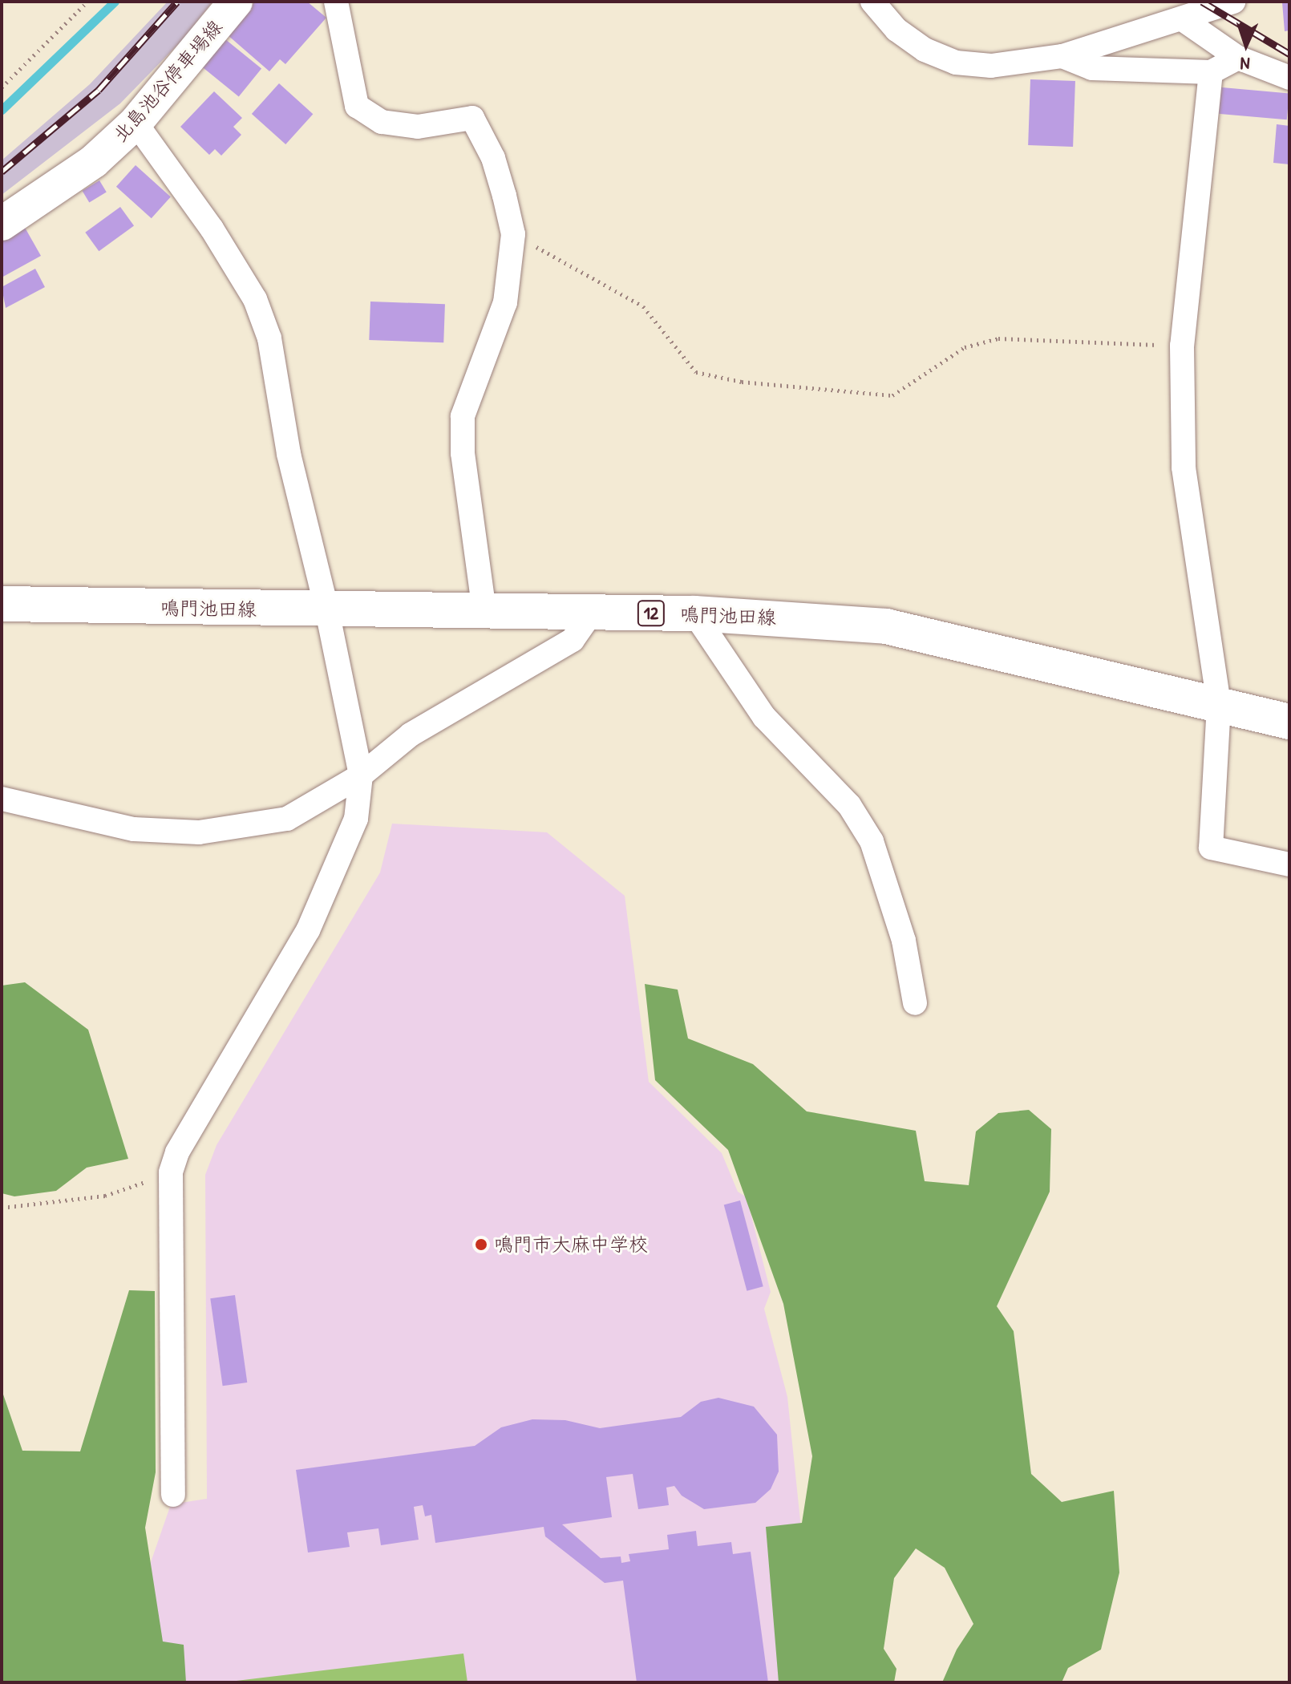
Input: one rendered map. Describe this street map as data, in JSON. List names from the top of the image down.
{
  "streets": {
    "main road": ["北島池谷停車場線", "鳴門池田線", "12"]
  },
  "places": ["鳴門市大麻中学校"],
  "north": "bottom"
}
